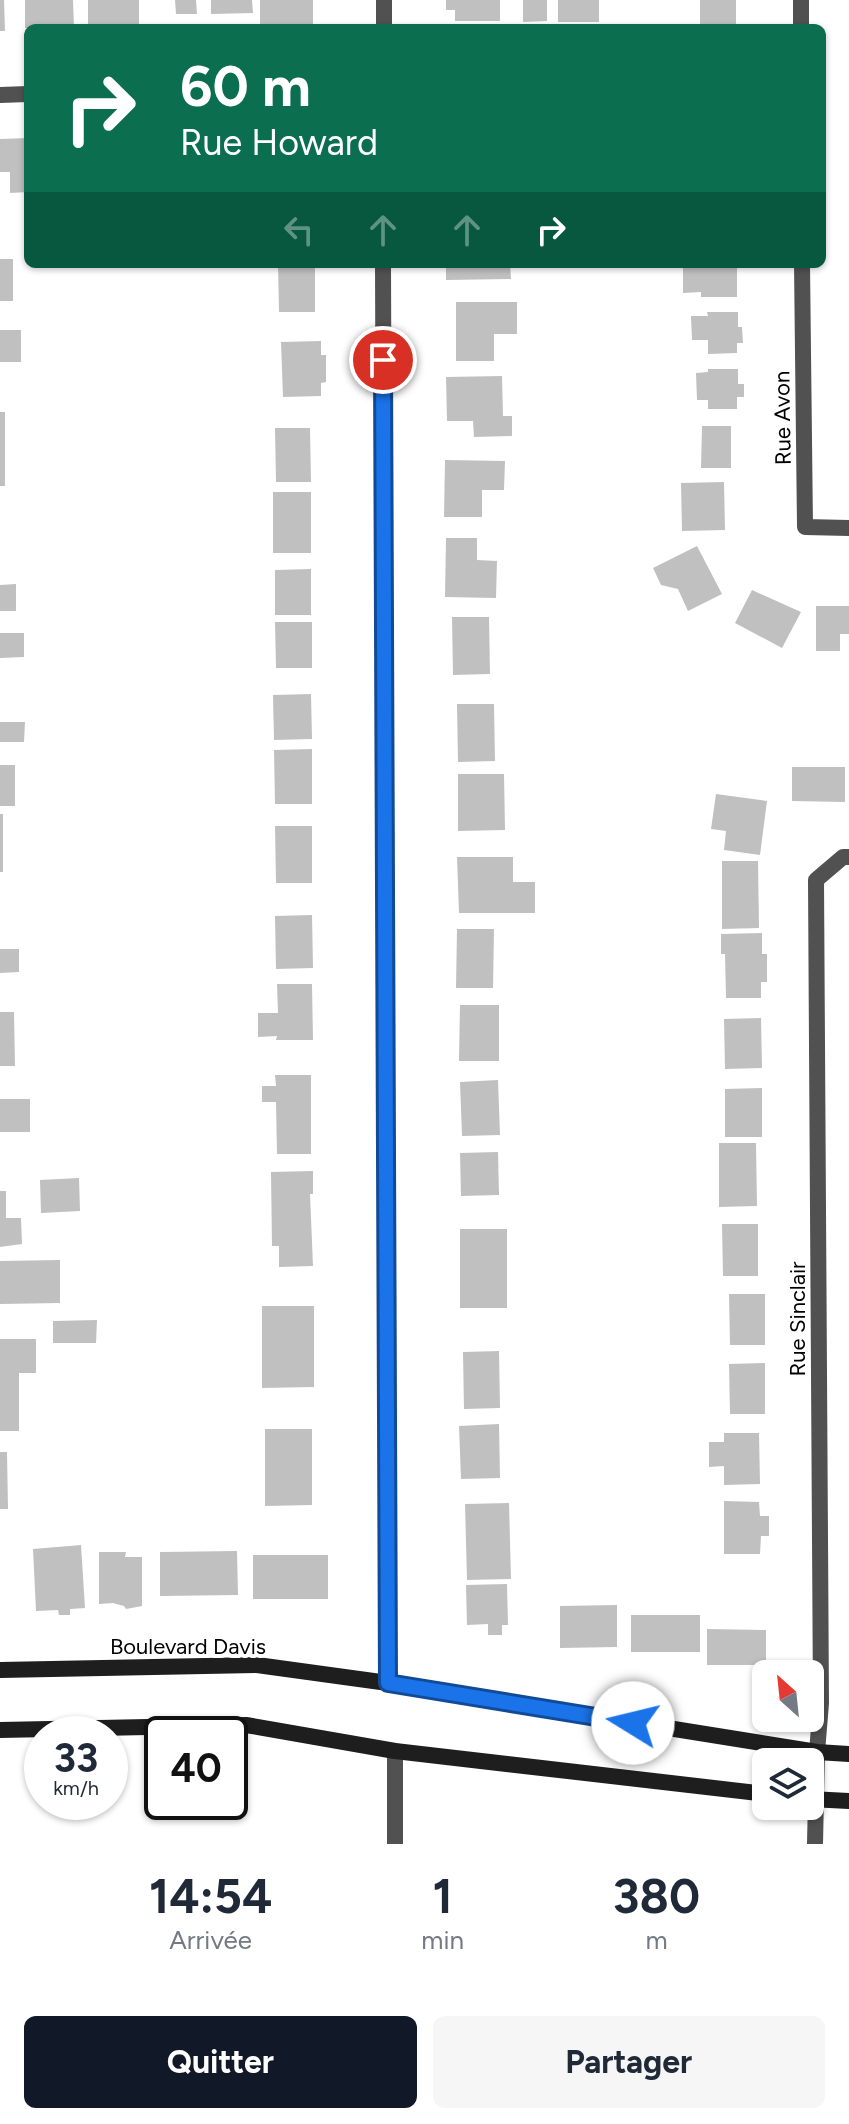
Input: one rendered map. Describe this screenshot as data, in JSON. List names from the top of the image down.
{
  "streets": {
    "street": ["Rue Avon", "Rue Sinclair", "Boulevard Davis"]
  },
  "north": "top left",
  "page": {
    "turn": ["60 m", "Rue Howard"],
    "speed": "33 km/h",
    "limit": "40",
    "eta": [
      "14:54",
      "Arrivée",
      "1",
      "min",
      "380",
      "m"
    ],
    "buttons": ["Quitter", "Partager"]
  }
}
